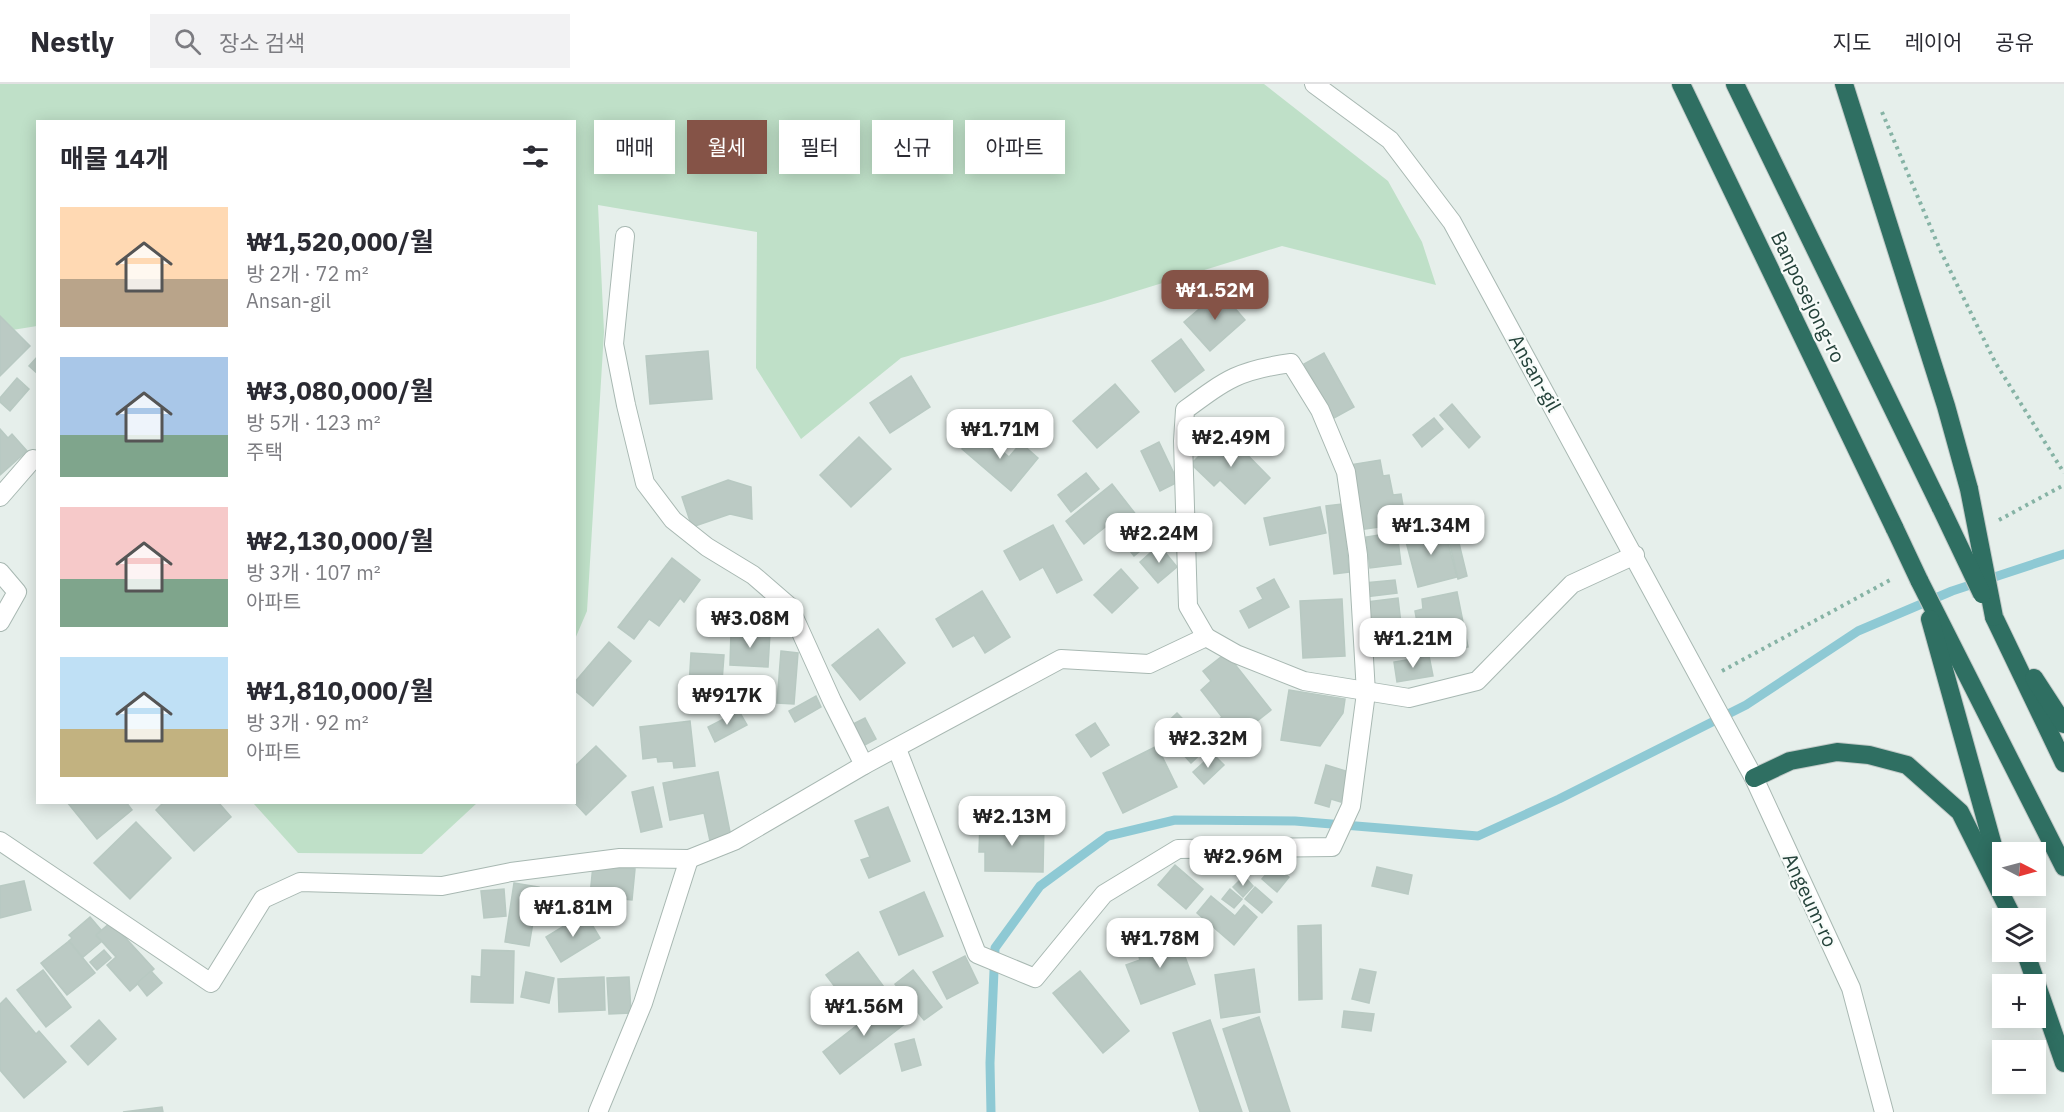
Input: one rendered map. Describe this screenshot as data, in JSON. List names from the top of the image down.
{
  "streets": {
    "highway": ["Banposejong-ro"],
    "street": ["Ansan-gil", "Angeum-ro"]
  },
  "crossings": [
    ["Ansan-gil", "Angeum-ro"]
  ],
  "north": "right",
  "page": {
    "header": "Nestly",
    "search": "장소 검색",
    "nav": ["지도", "레이어", "공유"],
    "chip": [
      "매매",
      "월세",
      "필터",
      "신규",
      "아파트"
    ],
    "heading": "매물 14개",
    "list": [
      {
        "name": "₩1,520,000/월",
        "note": "방 2개 · 72 m² · Ansan-gil"
      },
      {
        "name": "₩3,080,000/월",
        "note": "방 5개 · 123 m² · 주택"
      },
      {
        "name": "₩2,130,000/월",
        "note": "방 3개 · 107 m² · 아파트"
      },
      {
        "name": "₩1,810,000/월",
        "note": "방 3개 · 92 m² · 아파트"
      }
    ],
    "price": [
      "₩1.52M",
      "₩1.71M",
      "₩2.49M",
      "₩1.34M",
      "₩2.24M",
      "₩3.08M",
      "₩1.21M",
      "₩917K",
      "₩2.32M",
      "₩2.13M",
      "₩2.96M",
      "₩1.81M",
      "₩1.78M",
      "₩1.56M"
    ],
    "map_buttons": ["+", "−"]
  }
}
